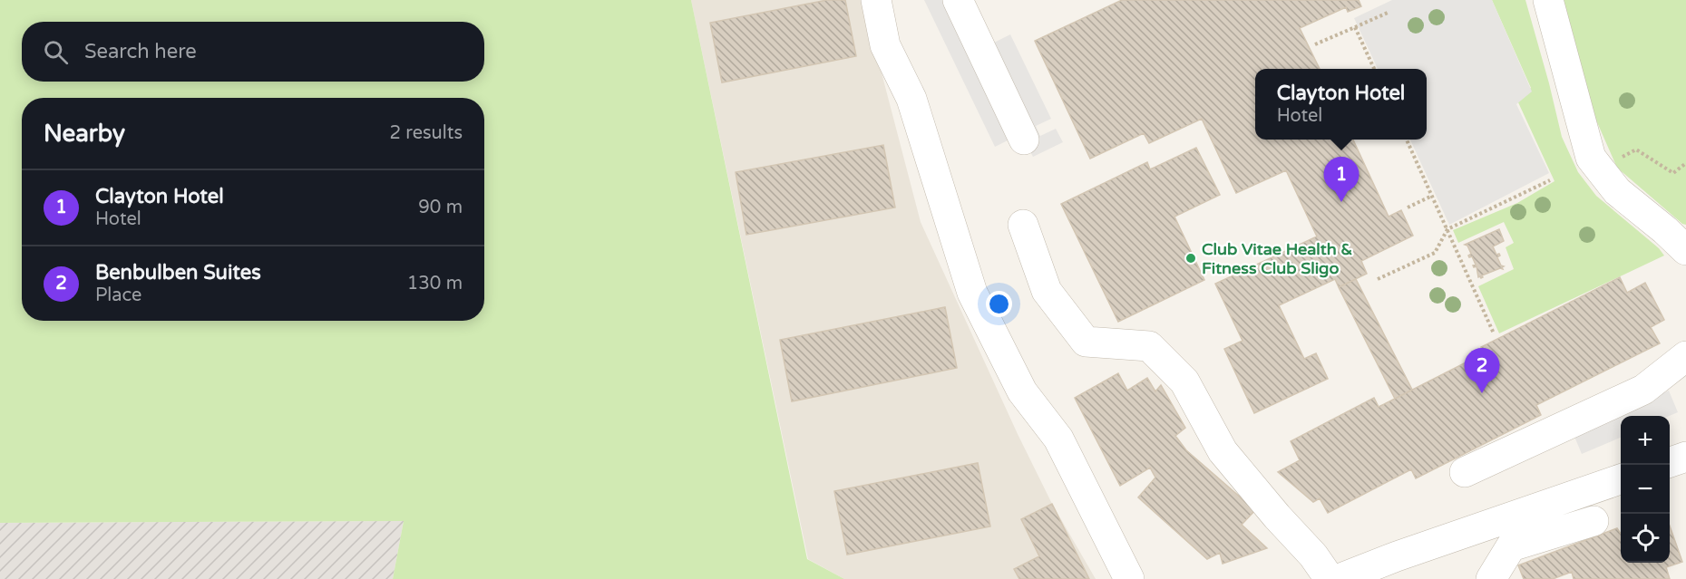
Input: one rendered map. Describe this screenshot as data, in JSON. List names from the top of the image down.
{
  "places": ["Club Vitae Health & Fitness Club Sligo"],
  "page": {
    "search": "Search here",
    "popup": ["Clayton Hotel", "Hotel"],
    "heading": ["Nearby", "2 results"],
    "pins": ["1", "2"],
    "list": [
      {
        "mark": "1",
        "name": "Clayton Hotel",
        "note": "Hotel",
        "value": "90 m"
      },
      {
        "mark": "2",
        "name": "Benbulben Suites",
        "note": "Place",
        "value": "130 m"
      }
    ],
    "map_buttons": ["+", "−"]
  }
}
